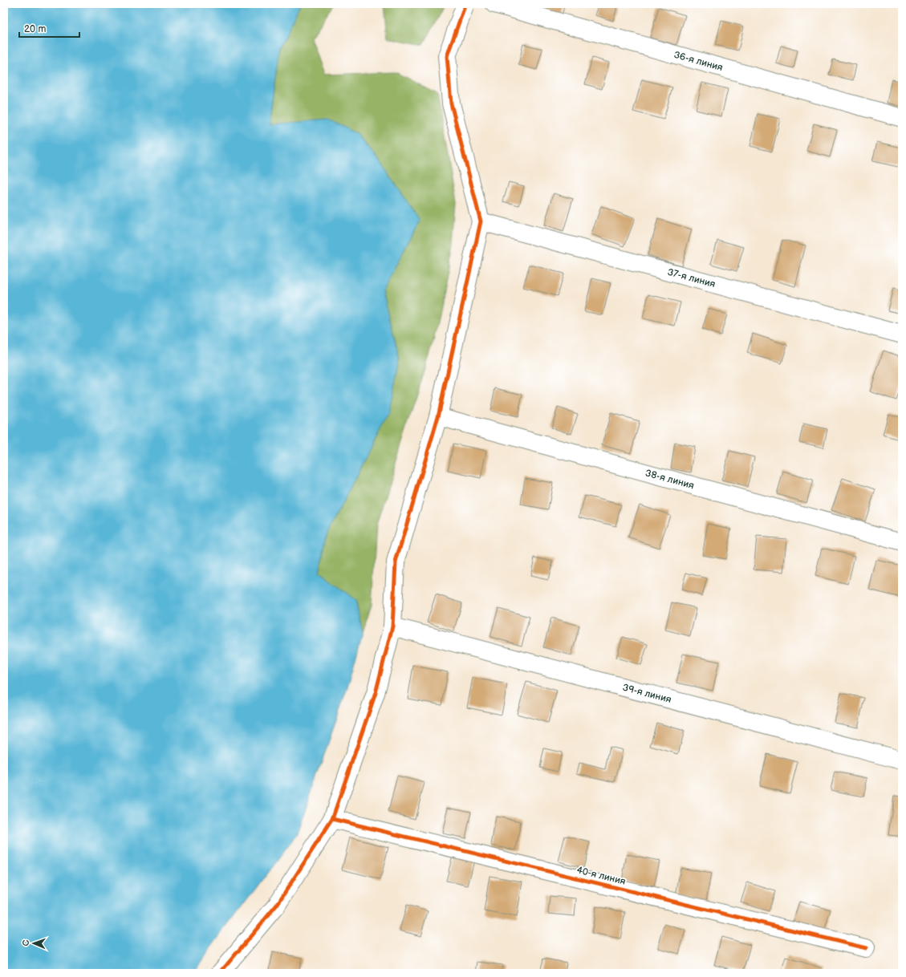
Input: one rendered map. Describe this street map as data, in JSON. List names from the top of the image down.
{
  "streets": {
    "street": [
      "36-я линия",
      "37-я линия",
      "38-я линия",
      "39-я линия",
      "40-я линия"
    ]
  },
  "scale_bar": "20 m",
  "north": "left"
}
